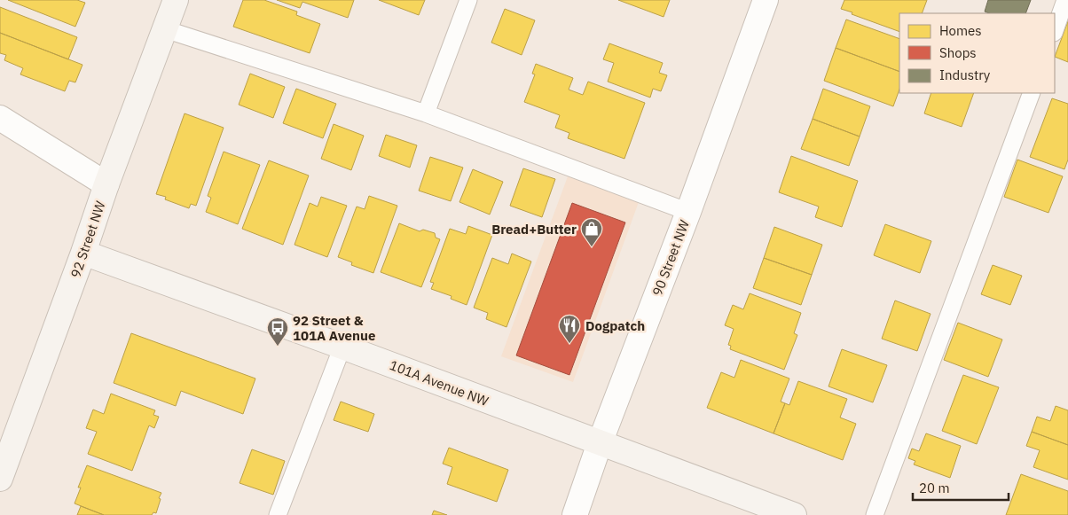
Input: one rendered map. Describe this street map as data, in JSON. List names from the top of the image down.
{
  "streets": {
    "street": ["92 Street NW", "90 Street NW", "101A Avenue NW"]
  },
  "crossings": [
    ["92 Street NW", "101A Avenue NW"],
    ["90 Street NW", "101A Avenue NW"]
  ],
  "places": {
    "shop": ["Bread+Butter"],
    "restaurant": ["Dogpatch"],
    "bus stop": ["92 Street & 101A Avenue"]
  },
  "legend": ["Homes", "Shops", "Industry"],
  "scale_bar": "20 m"
}
